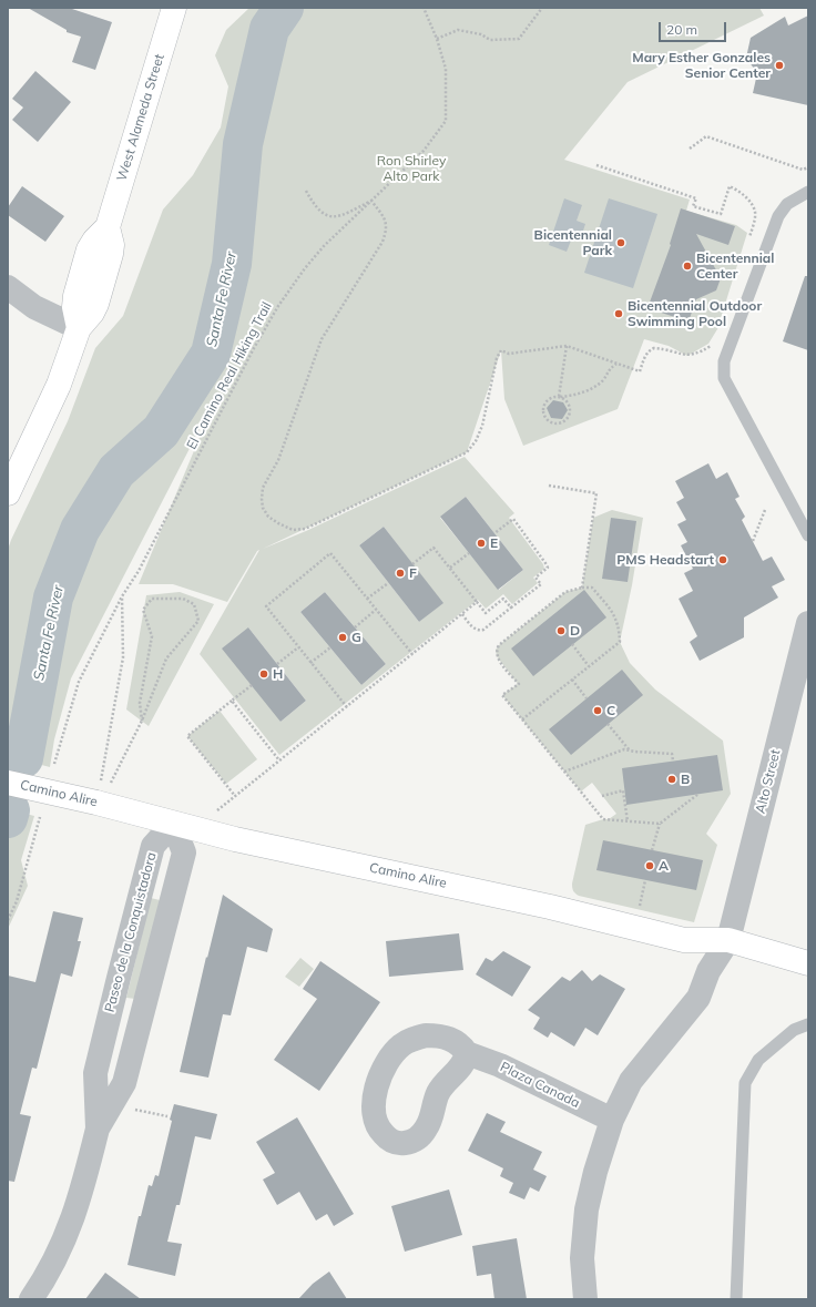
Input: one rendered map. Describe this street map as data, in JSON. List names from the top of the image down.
{
  "streets": {
    "street": [
      "West Alameda Street",
      "Alto Street",
      "Camino Alire",
      "Paseo de la Conquistadora",
      "Plaza Canada"
    ],
    "path": ["El Camino Real Hiking Trail"]
  },
  "crossings": [
    ["Alto Street", "Camino Alire"],
    ["Alto Street", "Plaza Canada"],
    ["Camino Alire", "Paseo de la Conquistadora"]
  ],
  "water": ["Santa Fe River"],
  "parks": ["Ron Shirley Alto Park"],
  "places": [
    "Mary Esther Gonzales Senior Center",
    "Bicentennial Park",
    "Bicentennial Center",
    "Bicentennial Outdoor Swimming Pool",
    "E",
    "PMS Headstart",
    "F",
    "D",
    "G",
    "H",
    "C",
    "B",
    "A"
  ],
  "scale_bar": "20 m"
}
